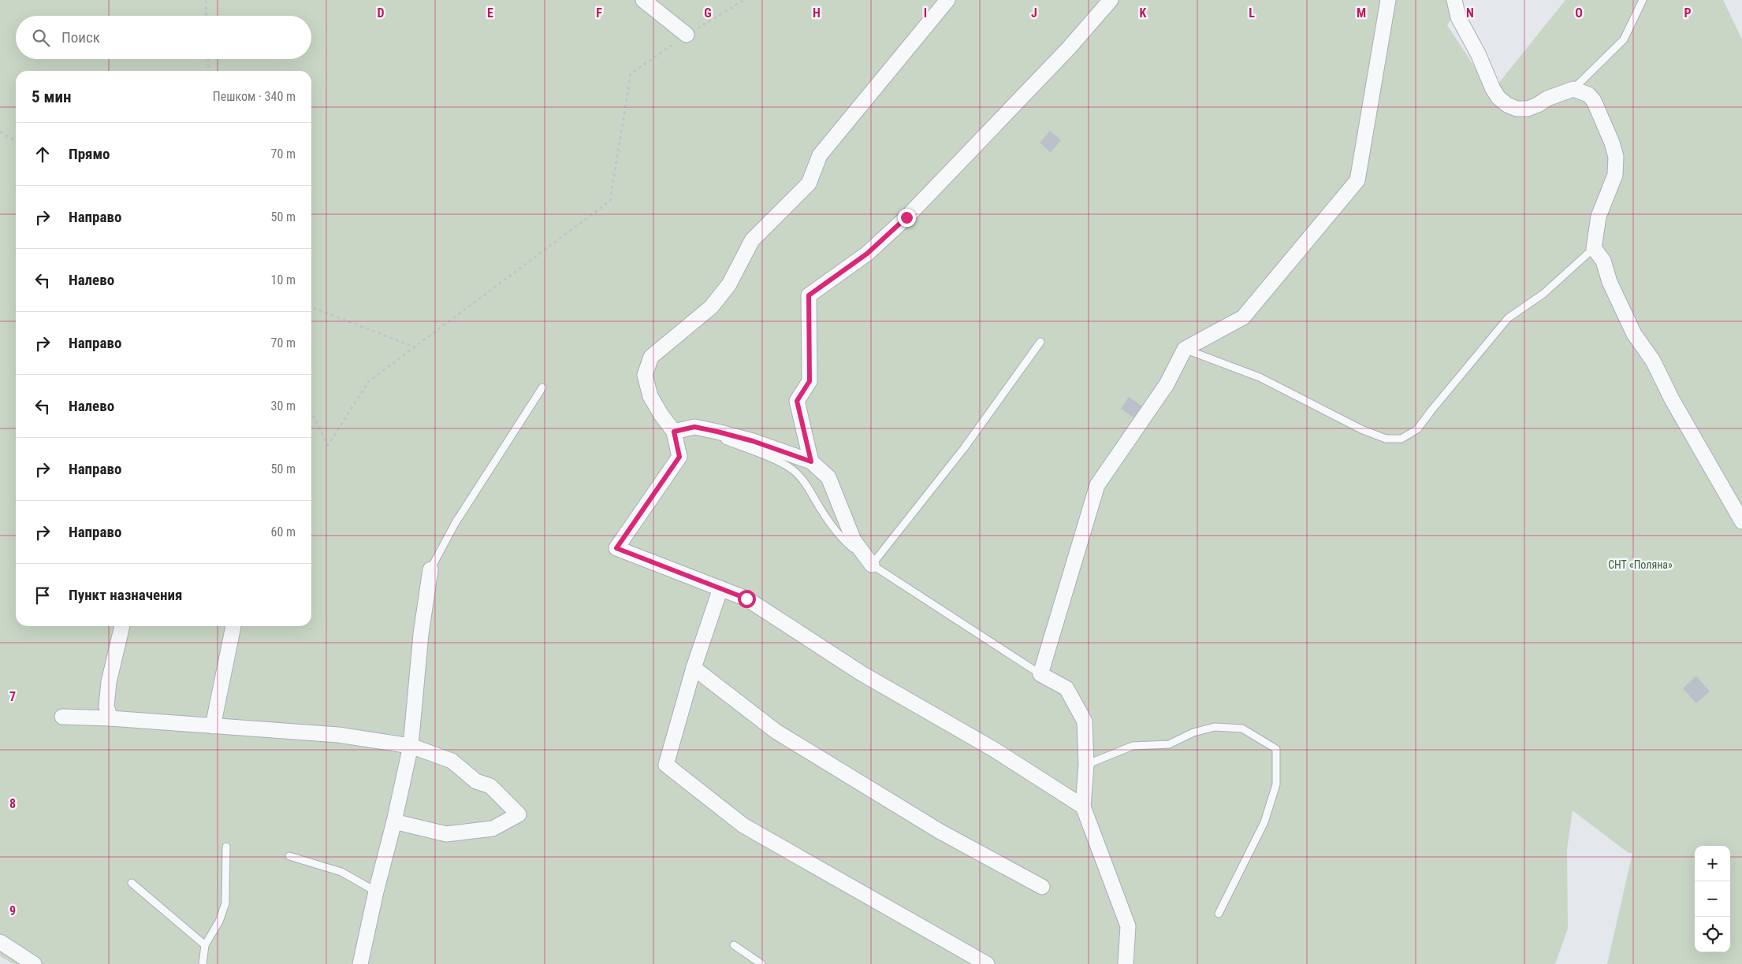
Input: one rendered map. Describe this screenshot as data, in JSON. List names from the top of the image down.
{
  "parks": ["СНТ «Поляна»"],
  "page": {
    "search": "Поиск",
    "heading": ["5 мин", "Пешком · 340 m"],
    "list": [
      ["Прямо", "70 m"],
      ["Направо", "50 m"],
      ["Налево", "10 m"],
      ["Направо", "70 m"],
      ["Налево", "30 m"],
      ["Направо", "50 m"],
      ["Направо", "60 m"],
      "Пункт назначения"
    ],
    "map_buttons": ["+", "−"]
  },
  "grid": {
    "columns": [
      "D",
      "E",
      "F",
      "G",
      "H",
      "I",
      "J",
      "K",
      "L",
      "M",
      "N",
      "O",
      "P"
    ],
    "rows": ["7", "8", "9"]
  }
}
